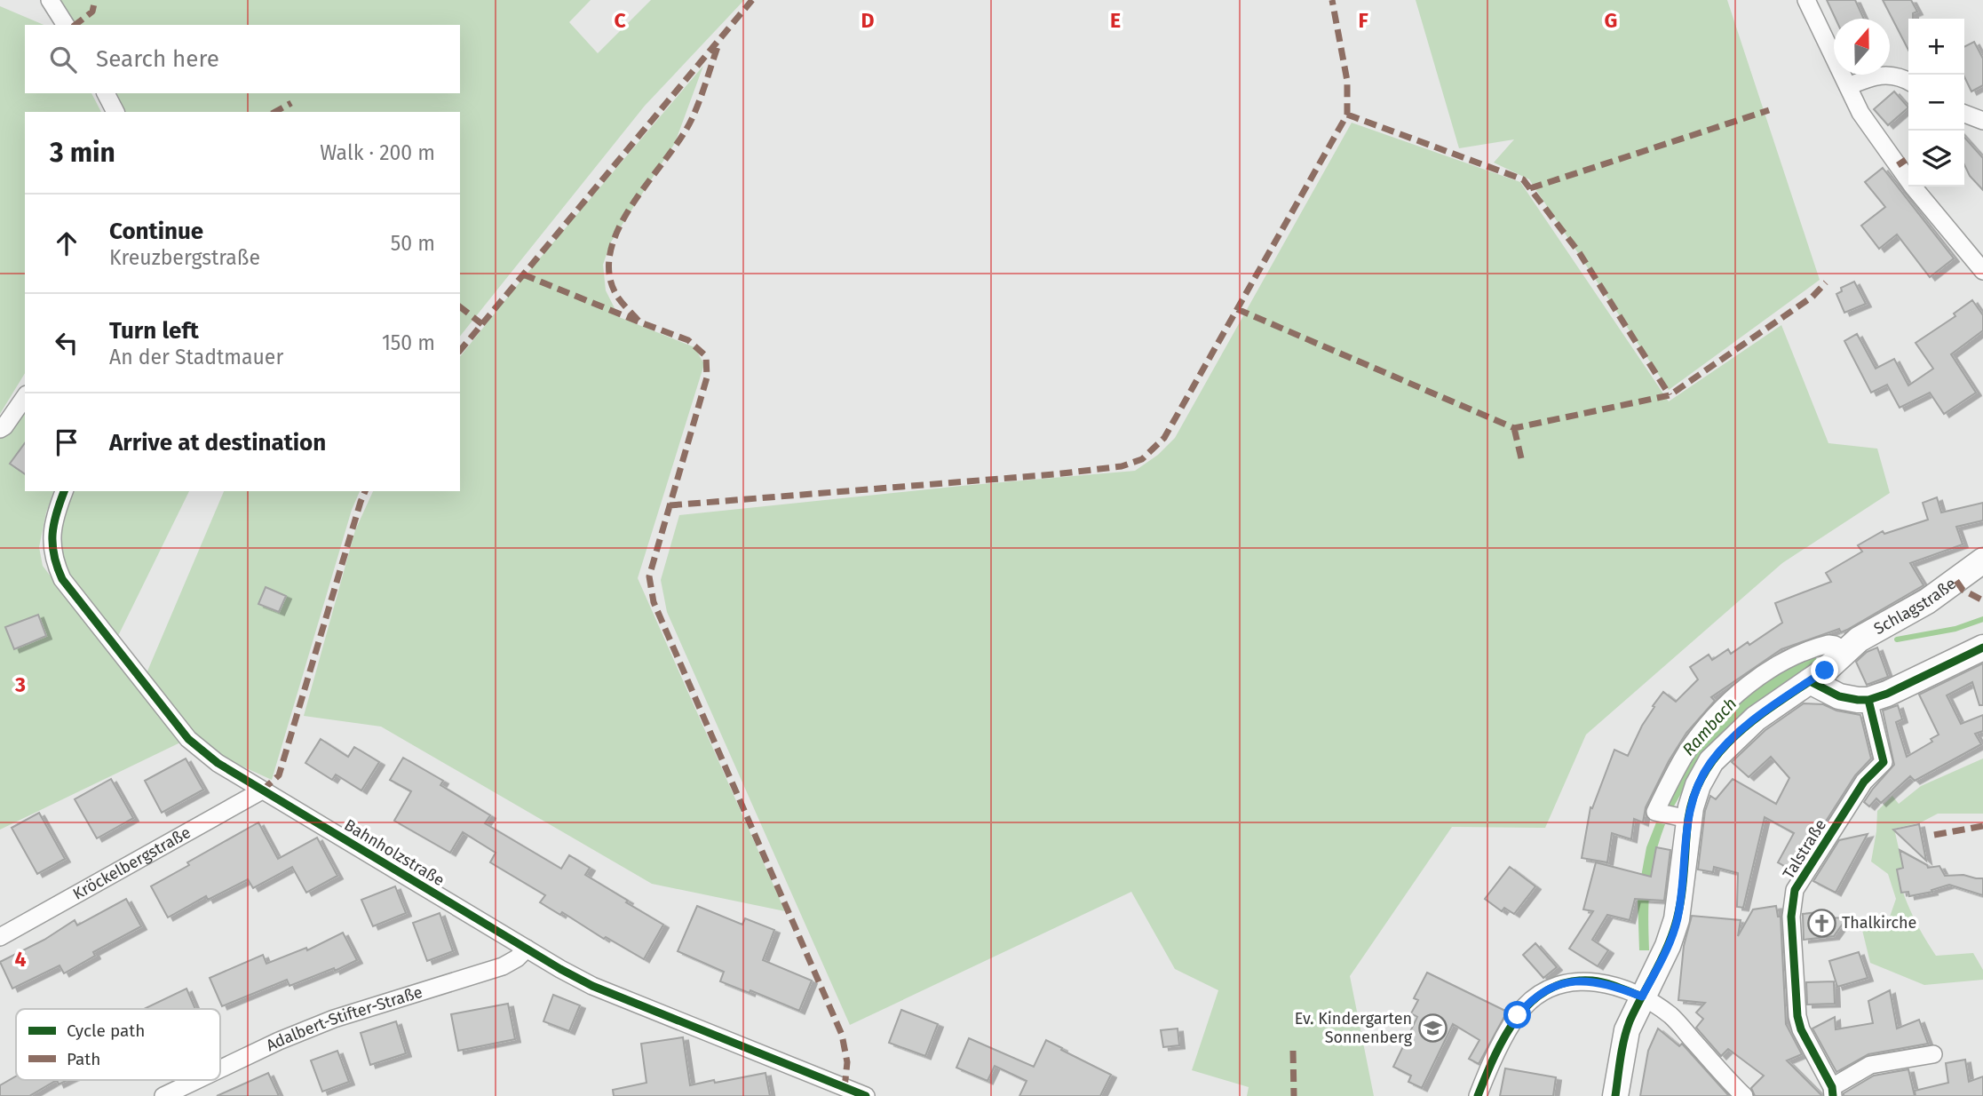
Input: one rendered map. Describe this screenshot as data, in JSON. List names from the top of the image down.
{
  "streets": {
    "main road": ["Schlagstraße"],
    "street": [
      "Talstraße",
      "Bahnholzstraße",
      "Kröckelbergstraße",
      "Adalbert-Stifter-Straße"
    ]
  },
  "crossings": [
    ["Bahnholzstraße", "Kröckelbergstraße"],
    ["Bahnholzstraße", "Adalbert-Stifter-Straße"]
  ],
  "water": ["Rambach"],
  "places": {
    "church": ["Thalkirche"],
    "school or university": ["Ev. Kindergarten Sonnenberg"]
  },
  "legend": ["Cycle path", "Path"],
  "north": "top",
  "page": {
    "map_buttons": ["+", "−"],
    "search": "Search here",
    "heading": ["3 min", "Walk · 200 m"],
    "list": [
      ["Continue", "Kreuzbergstraße", "50 m"],
      ["Turn left", "An der Stadtmauer", "150 m"],
      "Arrive at destination"
    ]
  },
  "grid": {
    "columns": [
      "C",
      "D",
      "E",
      "F",
      "G"
    ],
    "rows": ["3", "4"]
  }
}
